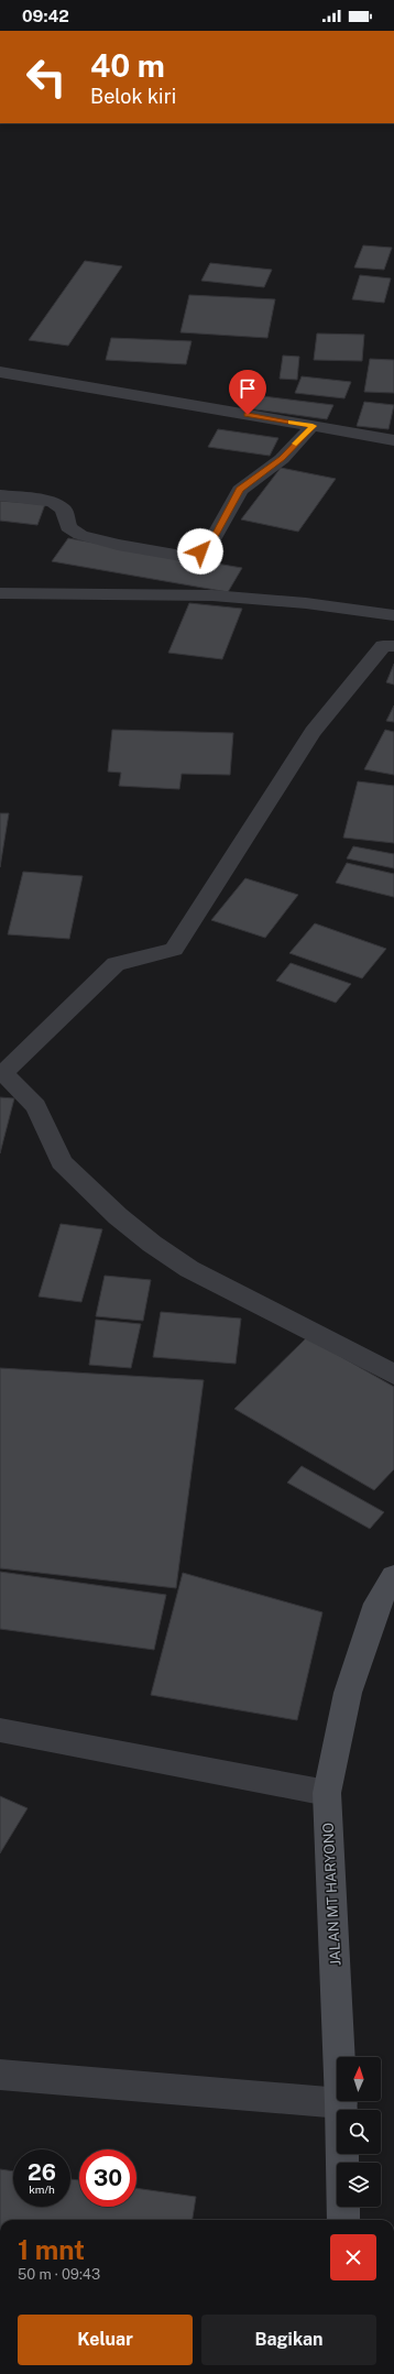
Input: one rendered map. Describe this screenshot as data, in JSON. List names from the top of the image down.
{
  "streets": {
    "main road": ["JALAN MT HARYONO"]
  },
  "north": "top",
  "page": {
    "status": "09:42",
    "turn": ["40 m", "Belok kiri"],
    "speed": "26 km/h",
    "limit": "30",
    "heading": ["1 mnt", "50 m · 09:43"],
    "buttons": ["Keluar", "Bagikan"]
  }
}
